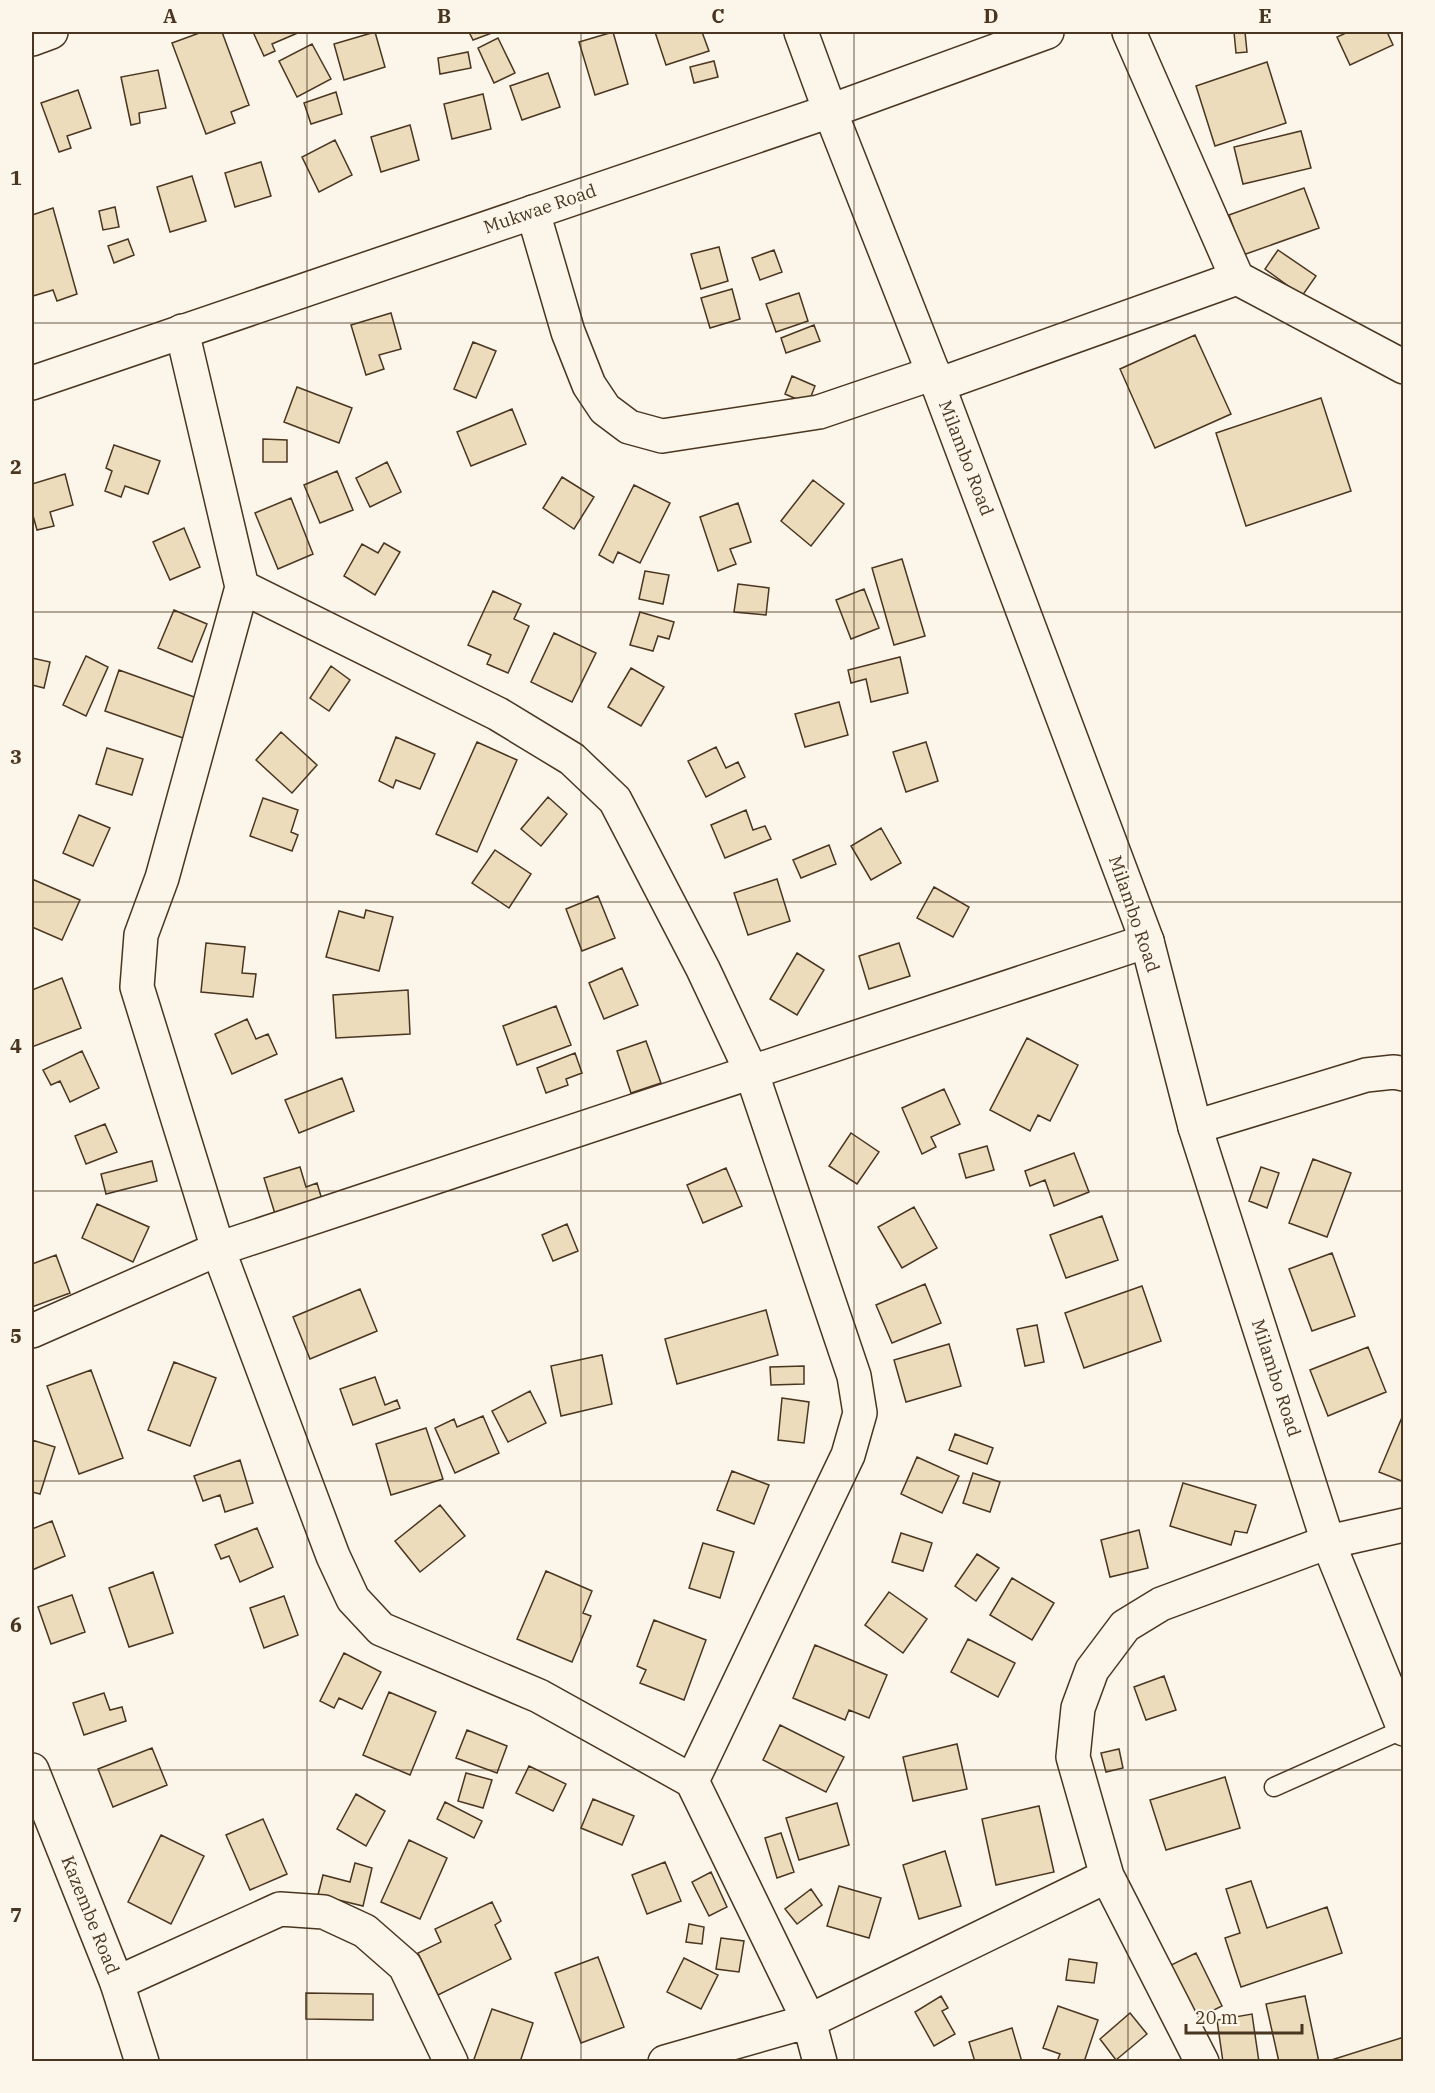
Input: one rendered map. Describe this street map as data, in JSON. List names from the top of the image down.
{
  "streets": {
    "street": ["Mukwae Road", "Milambo Road", "Kazembe Road"]
  },
  "crossings": [
    ["Mukwae Road", "Milambo Road"]
  ],
  "scale_bar": "20 m",
  "grid": {
    "columns": [
      "A",
      "B",
      "C",
      "D",
      "E"
    ],
    "rows": [
      "1",
      "2",
      "3",
      "4",
      "5",
      "6",
      "7"
    ]
  }
}
